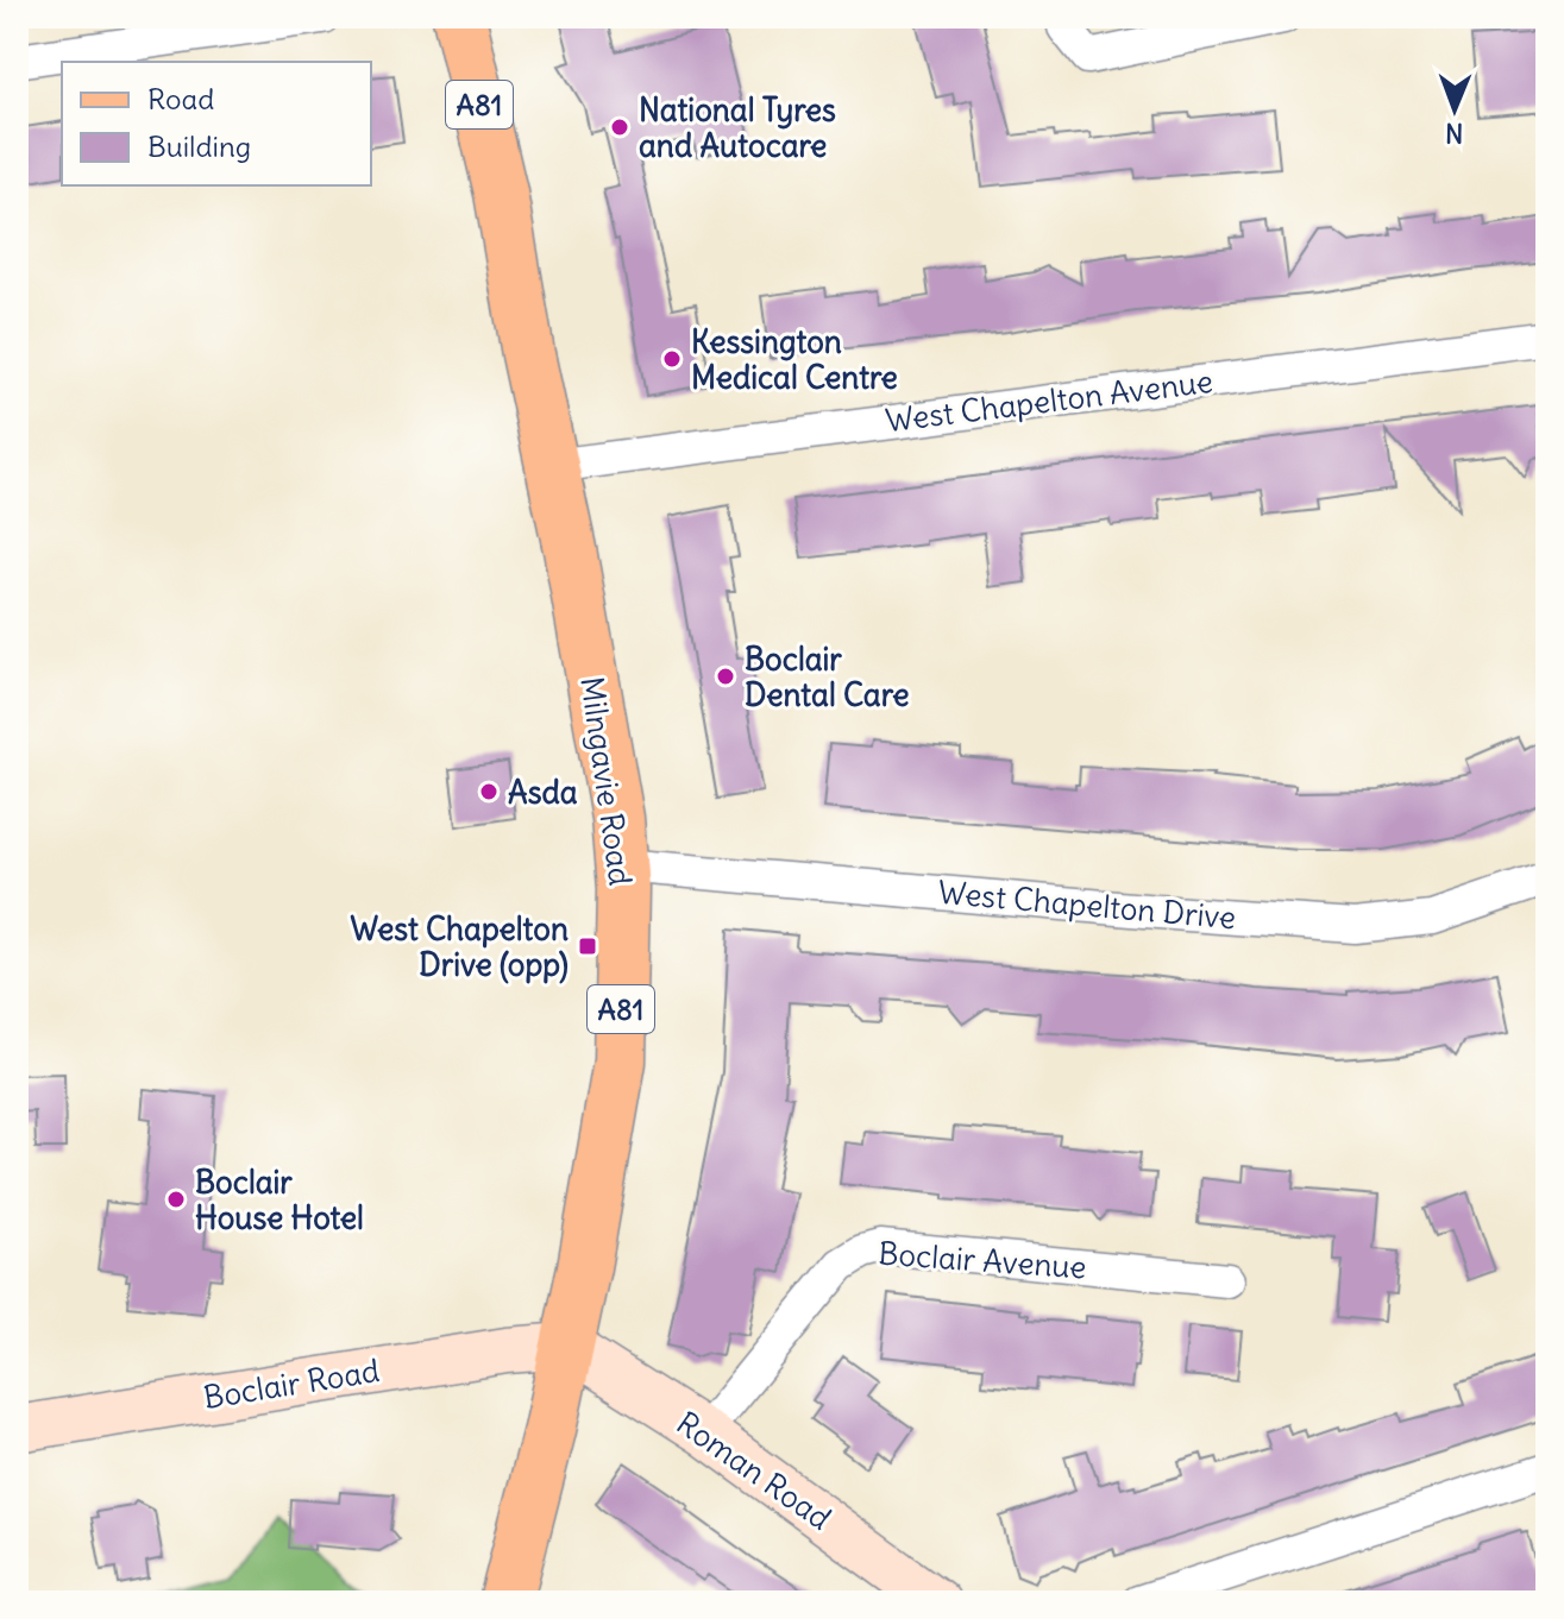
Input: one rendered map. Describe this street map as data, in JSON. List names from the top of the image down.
{
  "streets": {
    "main road": [
      "A81",
      "Milngavie Road",
      "Boclair Road",
      "Roman Road"
    ],
    "street": ["West Chapelton Avenue", "West Chapelton Drive", "Boclair Avenue"]
  },
  "crossings": [
    ["West Chapelton Avenue", "Milngavie Road"],
    ["Milngavie Road", "West Chapelton Drive"],
    ["Milngavie Road", "Boclair Road"],
    ["Milngavie Road", "Roman Road"],
    ["Boclair Avenue", "Roman Road"],
    ["Boclair Road", "Roman Road"]
  ],
  "places": {
    "other": [
      "National Tyres and Autocare",
      "Kessington Medical Centre",
      "Boclair Dental Care",
      "Asda",
      "Boclair House Hotel"
    ],
    "transit": ["West Chapelton Drive (opp)"]
  },
  "legend": ["Road", "Building"],
  "north": "bottom"
}
